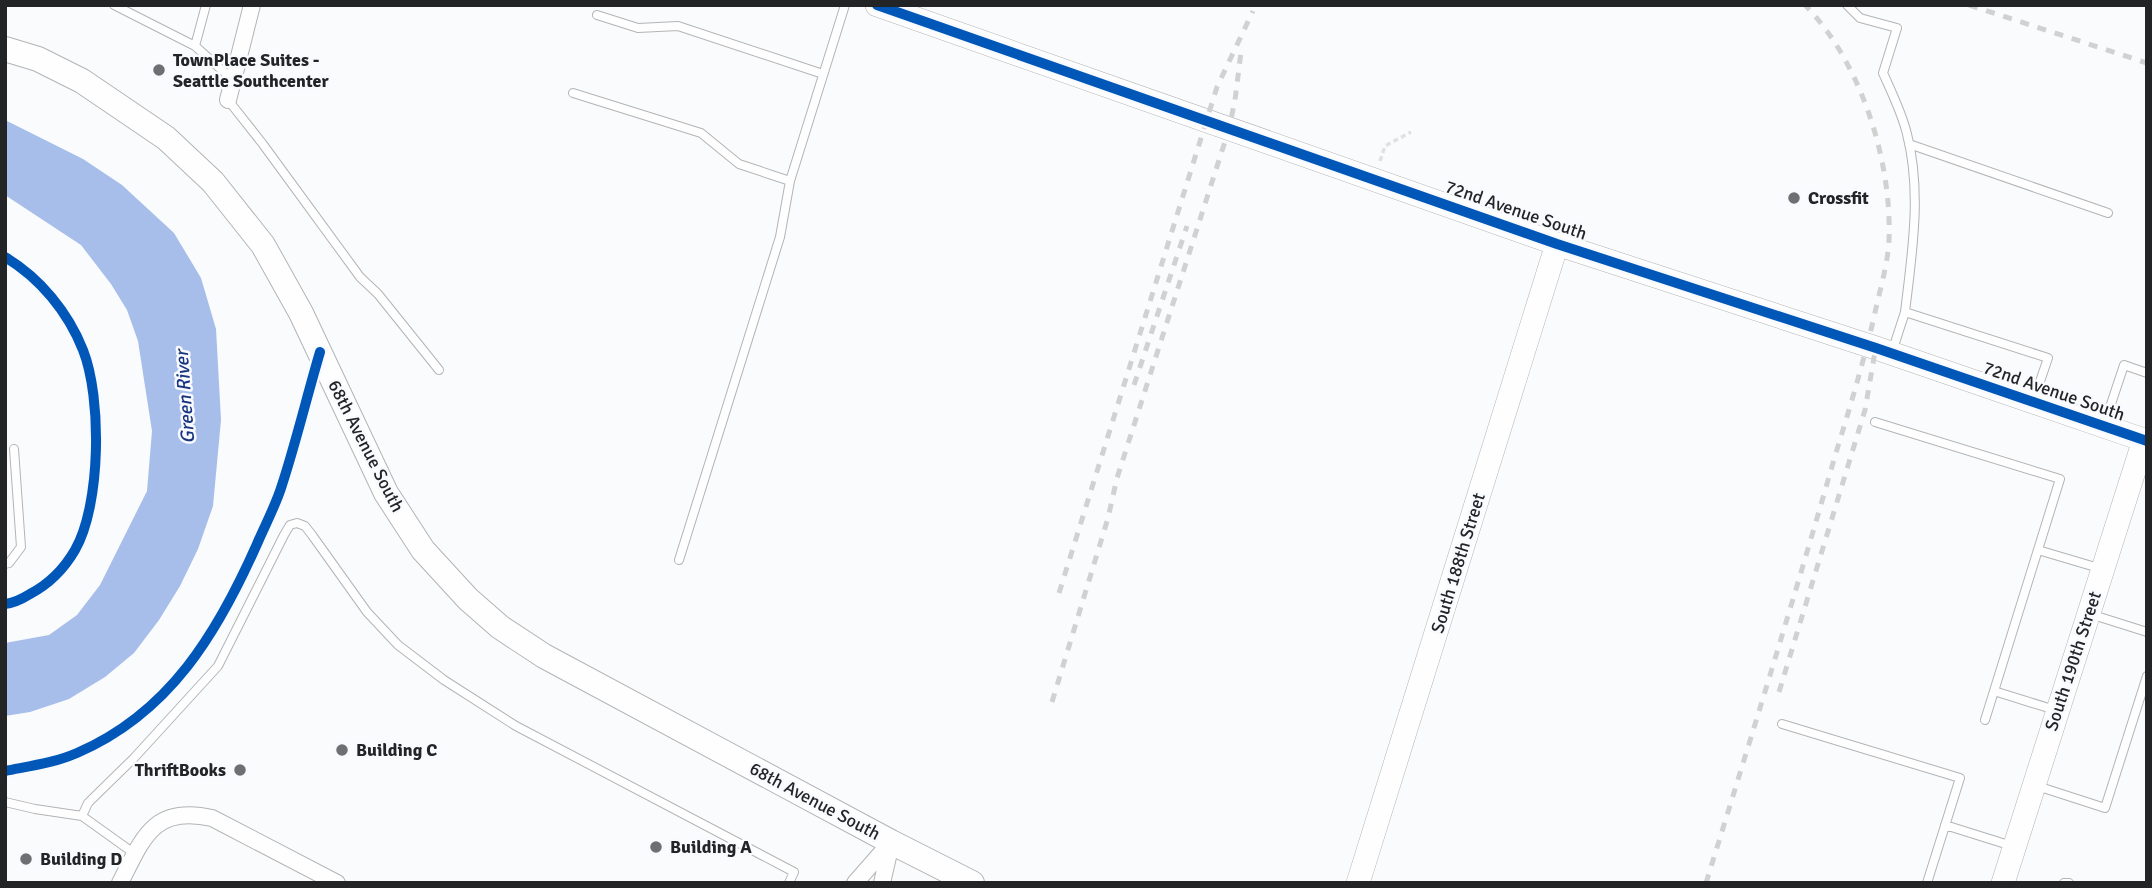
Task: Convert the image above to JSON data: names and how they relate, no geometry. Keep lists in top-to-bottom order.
{
  "streets": {
    "main road": ["68th Avenue South"],
    "street": ["72nd Avenue South", "South 188th Street", "South 190th Street"]
  },
  "crossings": [
    ["72nd Avenue South", "South 188th Street"],
    ["72nd Avenue South", "South 190th Street"]
  ],
  "water": ["Green River"],
  "places": [
    "TownPlace Suites - Seattle Southcenter",
    "Crossfit",
    "Building C",
    "ThriftBooks",
    "Building A",
    "Building D"
  ]
}
